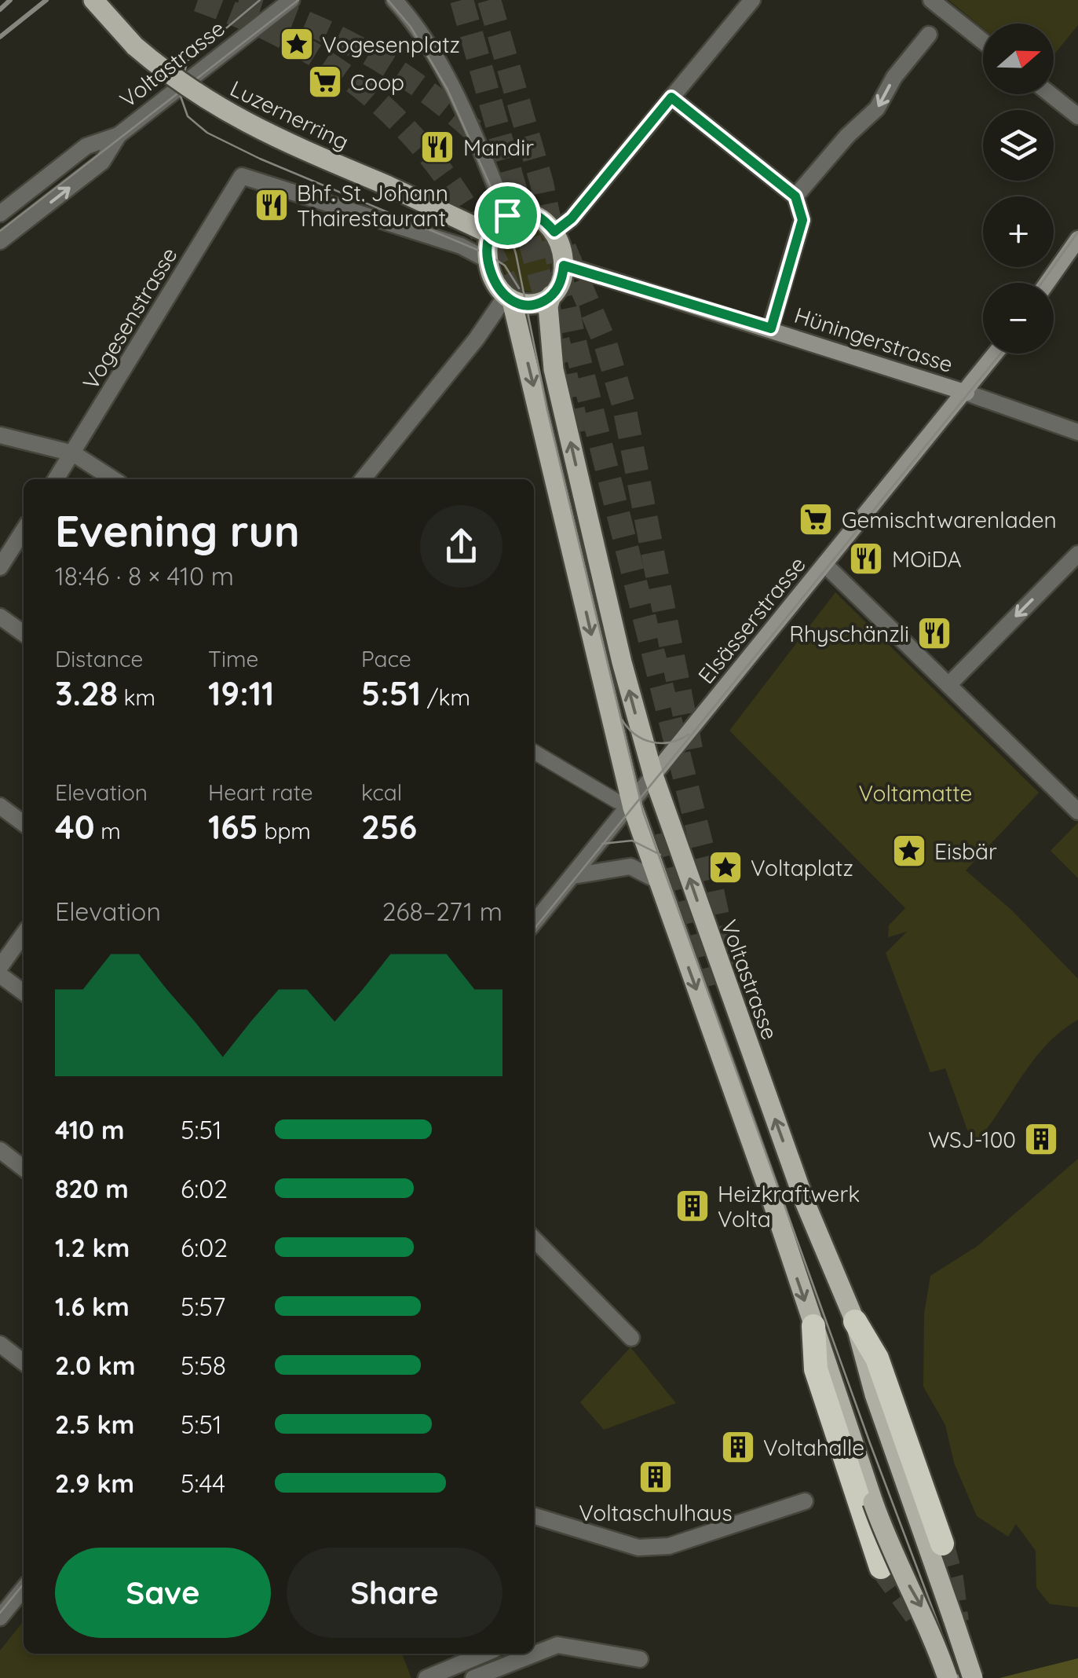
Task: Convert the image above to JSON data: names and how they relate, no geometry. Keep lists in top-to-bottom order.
{
  "streets": {
    "main road": [
      "Voltastrasse",
      "Luzernerring",
      "Hüningerstrasse",
      "Elsässerstrasse"
    ],
    "street": ["Vogesenstrasse"]
  },
  "crossings": [
    ["Voltastrasse", "Luzernerring"],
    ["Voltastrasse", "Vogesenstrasse"],
    ["Voltastrasse", "Hüningerstrasse"],
    ["Voltastrasse", "Elsässerstrasse"],
    ["Luzernerring", "Vogesenstrasse"],
    ["Luzernerring", "Hüningerstrasse"],
    ["Vogesenstrasse", "Hüningerstrasse"],
    ["Hüningerstrasse", "Elsässerstrasse"]
  ],
  "one_way": ["Voltastrasse"],
  "parks": ["Voltamatte"],
  "places": {
    "place": ["Vogesenplatz", "Eisbär", "Voltaplatz"],
    "supermarket": ["Coop", "Gemischtwarenladen"],
    "restaurant": [
      "Mandir",
      "Bhf. St. Johann Thairestaurant",
      "MOiDA",
      "Rhyschänzli"
    ],
    "building": [
      "WSJ-100",
      "Heizkraftwerk Volta",
      "Voltahalle",
      "Voltaschulhaus"
    ]
  },
  "north": "right",
  "page": {
    "map_buttons": ["+", "−"],
    "heading": ["Evening run", "18:46 · 8 × 410 m"],
    "stats": [
      ["Distance", "3.28 km"],
      ["Time", "19:11"],
      ["Pace", "5:51 /km"],
      ["Elevation", "40 m"],
      ["Heart rate", "165 bpm"],
      ["kcal", "256"]
    ],
    "chart": ["Elevation", "268–271 m"],
    "list": [
      {
        "name": "410 m",
        "note": "5:51"
      },
      {
        "name": "820 m",
        "note": "6:02"
      },
      {
        "name": "1.2 km",
        "note": "6:02"
      },
      {
        "name": "1.6 km",
        "note": "5:57"
      },
      {
        "name": "2.0 km",
        "note": "5:58"
      },
      {
        "name": "2.5 km",
        "note": "5:51"
      },
      {
        "name": "2.9 km",
        "note": "5:44"
      }
    ],
    "buttons": ["Save", "Share"]
  }
}
